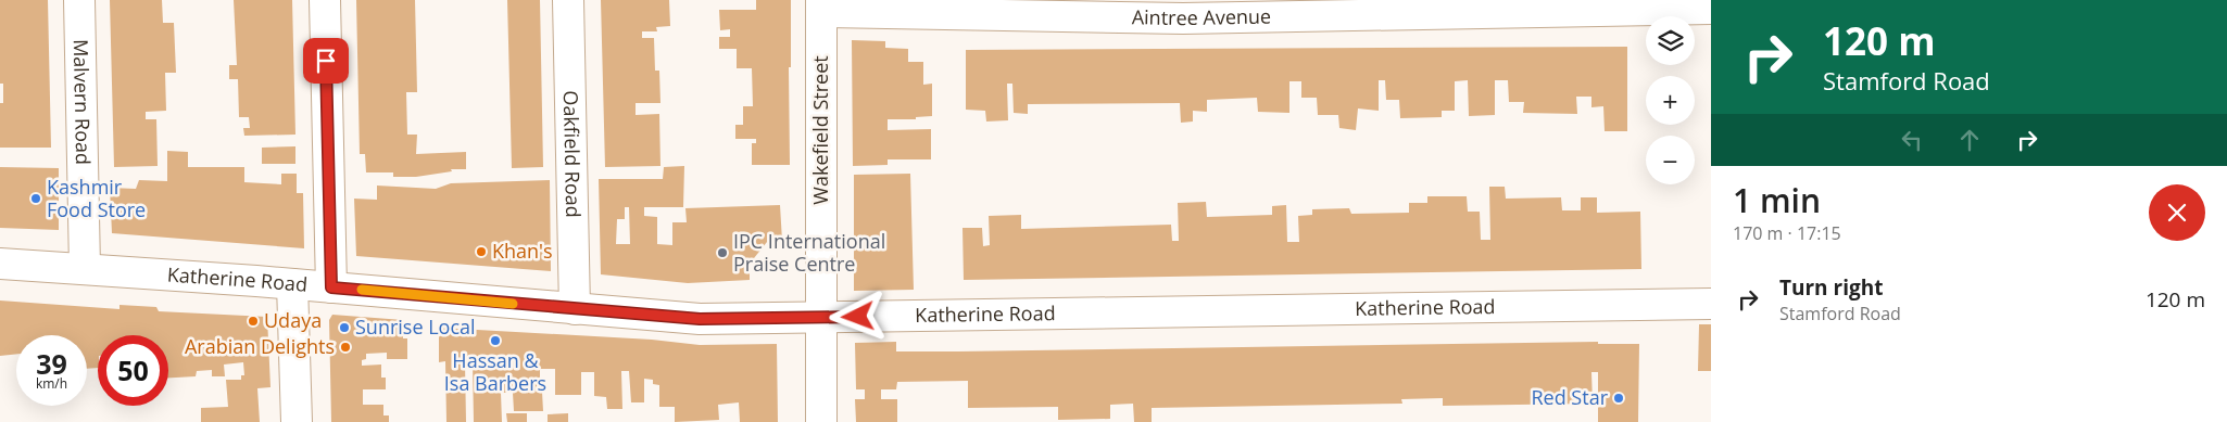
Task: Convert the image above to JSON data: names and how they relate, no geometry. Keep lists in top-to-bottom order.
{
  "streets": {
    "street": [
      "Aintree Avenue",
      "Malvern Road",
      "Wakefield Street",
      "Oakfield Road",
      "Katherine Road"
    ]
  },
  "crossings": [
    ["Aintree Avenue", "Wakefield Street"],
    ["Malvern Road", "Katherine Road"],
    ["Wakefield Street", "Katherine Road"],
    ["Oakfield Road", "Katherine Road"]
  ],
  "places": [
    "Kashmir Food Store",
    "Khan's",
    "IPC International Praise Centre",
    "Udaya",
    "Sunrise Local",
    "Hassan & Isa Barbers",
    "Arabian Delights",
    "Red Star"
  ],
  "page": {
    "turn": ["120 m", "Stamford Road"],
    "map_buttons": ["+", "−"],
    "heading": ["1 min", "170 m · 17:15"],
    "list": [
      {
        "name": "Turn right",
        "note": "Stamford Road",
        "value": "120 m"
      }
    ],
    "speed": "39 km/h",
    "limit": "50"
  }
}
